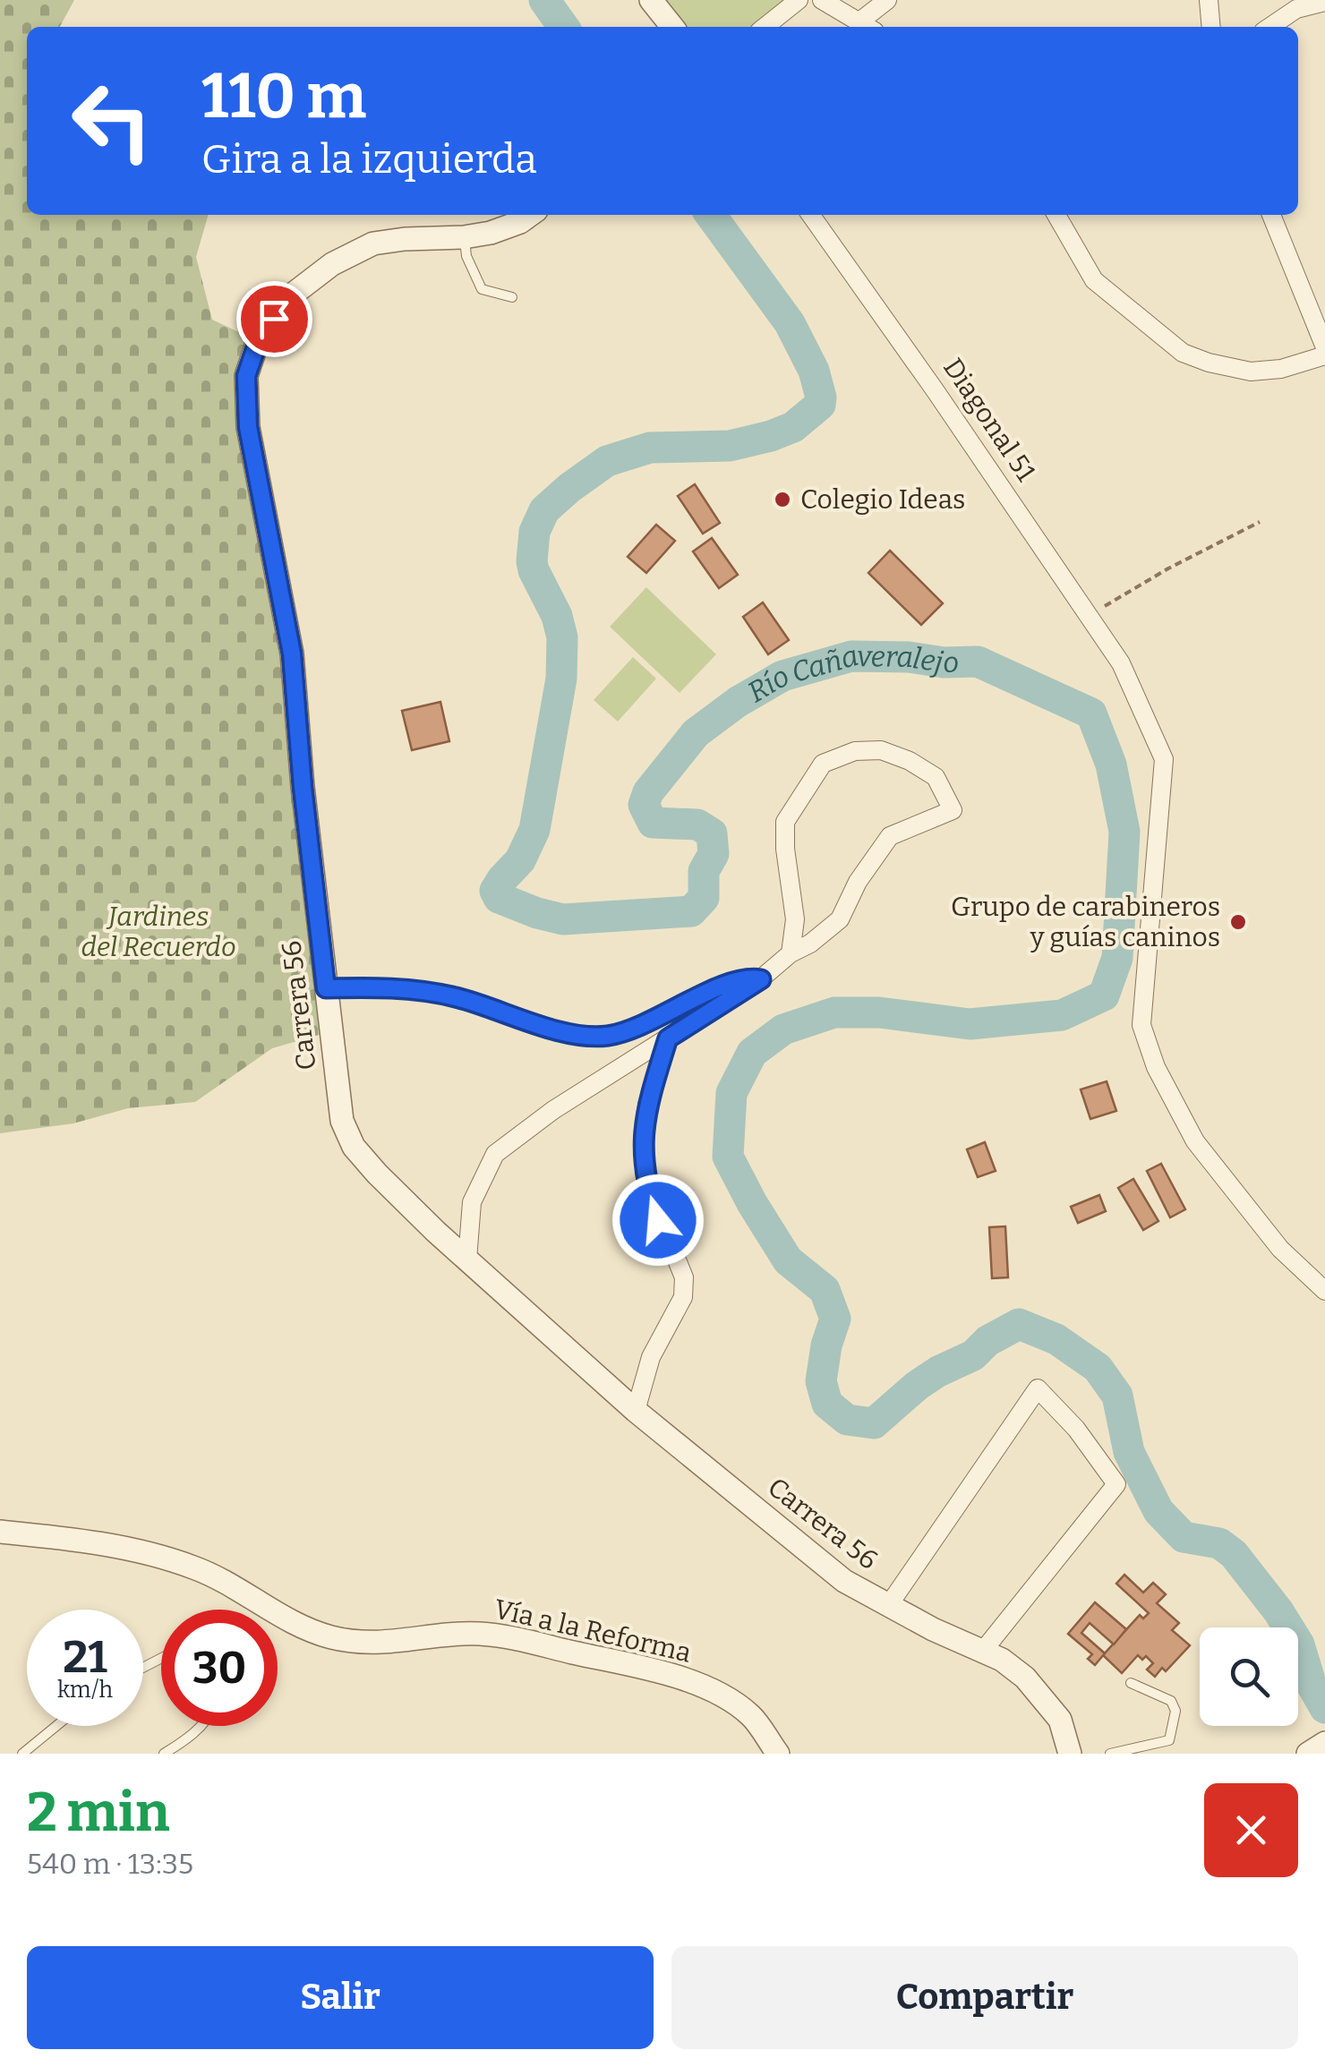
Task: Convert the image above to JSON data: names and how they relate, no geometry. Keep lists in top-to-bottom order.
{
  "streets": {
    "street": ["Diagonal 51", "Carrera 56", "Vía a la Reforma"]
  },
  "water": ["Río Cañaveralejo"],
  "parks": ["Jardines del Recuerdo"],
  "places": ["Colegio Ideas", "Grupo de carabineros y guías caninos"],
  "page": {
    "turn": ["110 m", "Gira a la izquierda"],
    "speed": "21 km/h",
    "limit": "30",
    "heading": ["2 min", "540 m · 13:35"],
    "buttons": ["Salir", "Compartir"]
  }
}
